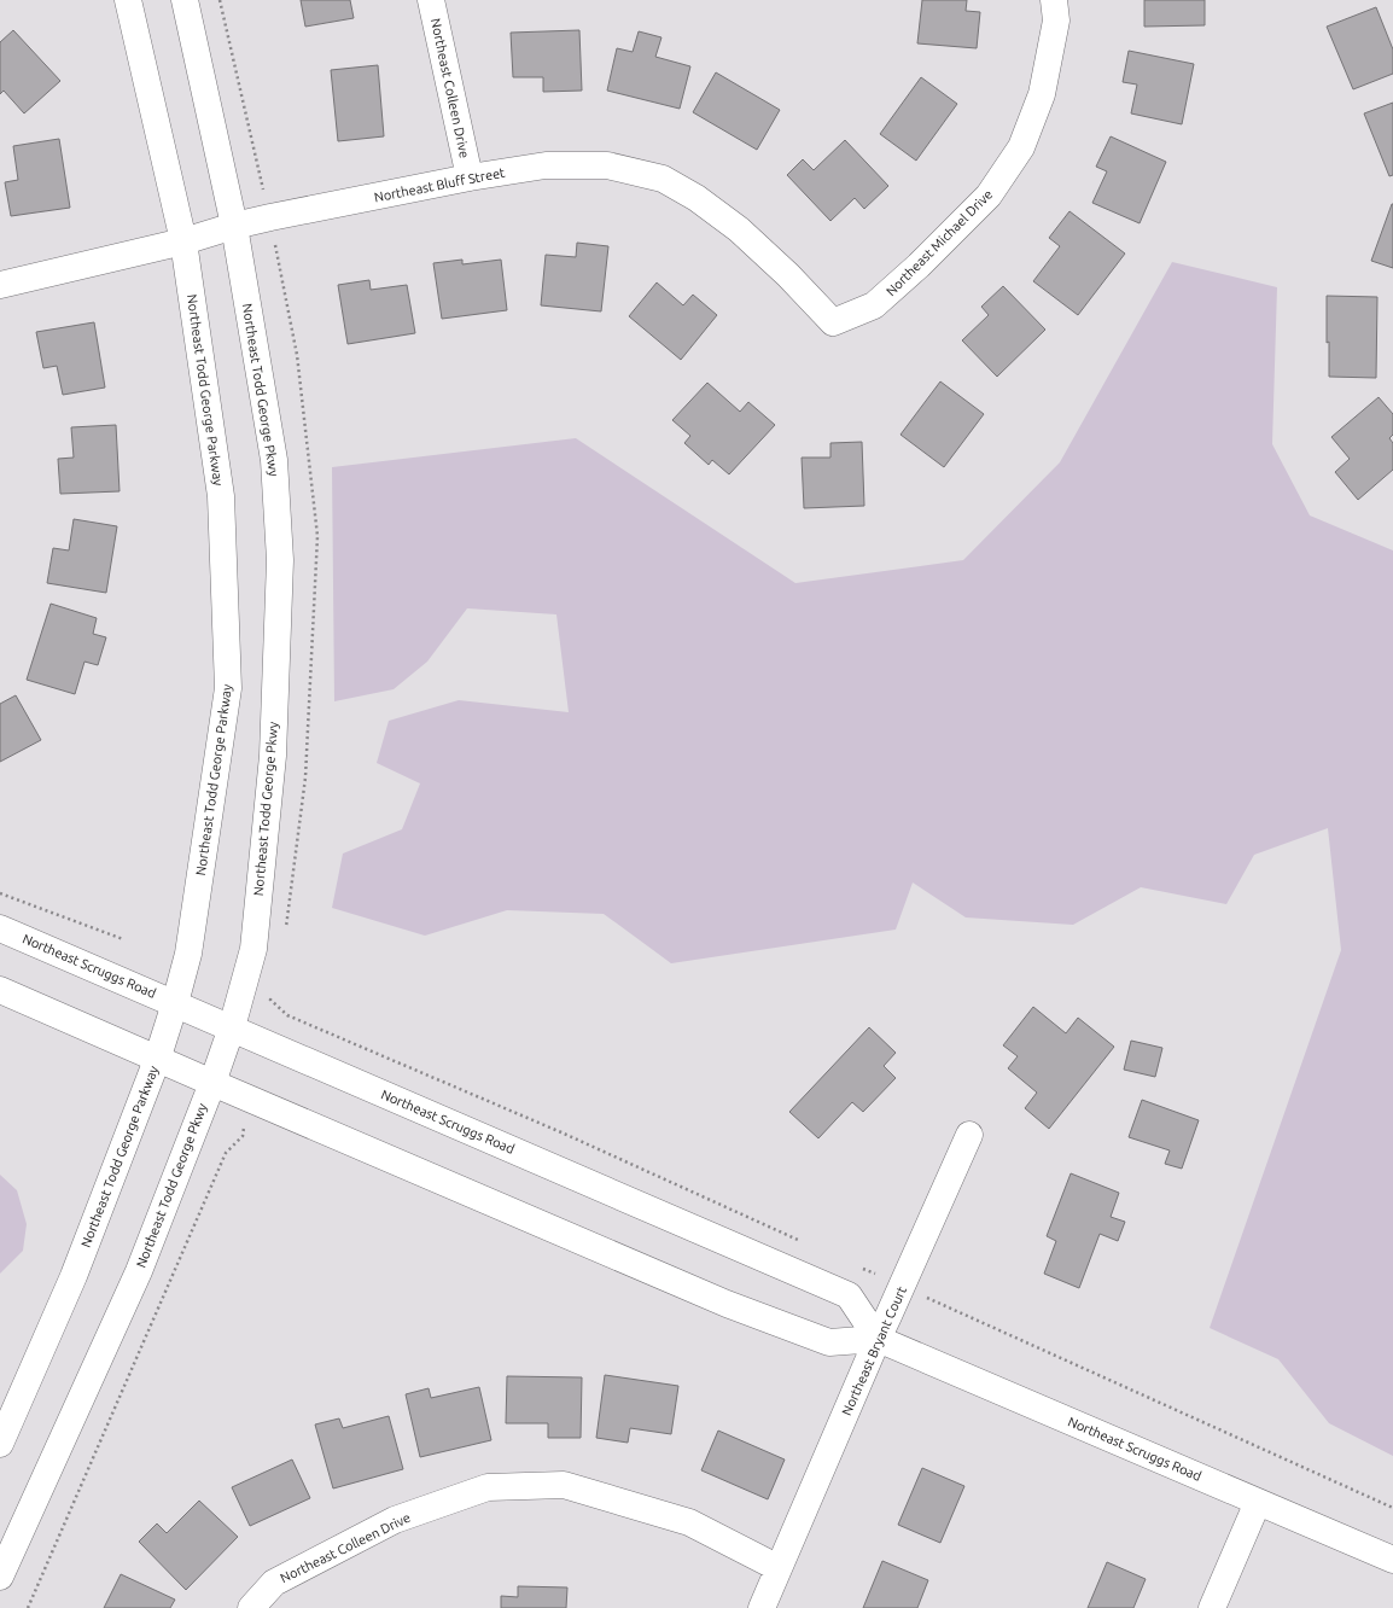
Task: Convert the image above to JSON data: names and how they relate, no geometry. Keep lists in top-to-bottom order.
{
  "streets": {
    "street": [
      "Northeast Colleen Drive",
      "Northeast Bluff Street",
      "Northeast Michael Drive",
      "Northeast Todd George Parkway",
      "Northeast Todd George Pkwy",
      "Northeast Scruggs Road",
      "Northeast Bryant Court"
    ]
  },
  "crossings": [
    ["Northeast Colleen Drive", "Northeast Bluff Street"],
    ["Northeast Colleen Drive", "Northeast Bryant Court"],
    ["Northeast Bluff Street", "Northeast Michael Drive"],
    ["Northeast Bluff Street", "Northeast Todd George Parkway"],
    ["Northeast Bluff Street", "Northeast Todd George Pkwy"],
    ["Northeast Todd George Parkway", "Northeast Scruggs Road"],
    ["Northeast Todd George Pkwy", "Northeast Scruggs Road"],
    ["Northeast Scruggs Road", "Northeast Bryant Court"]
  ]
}
